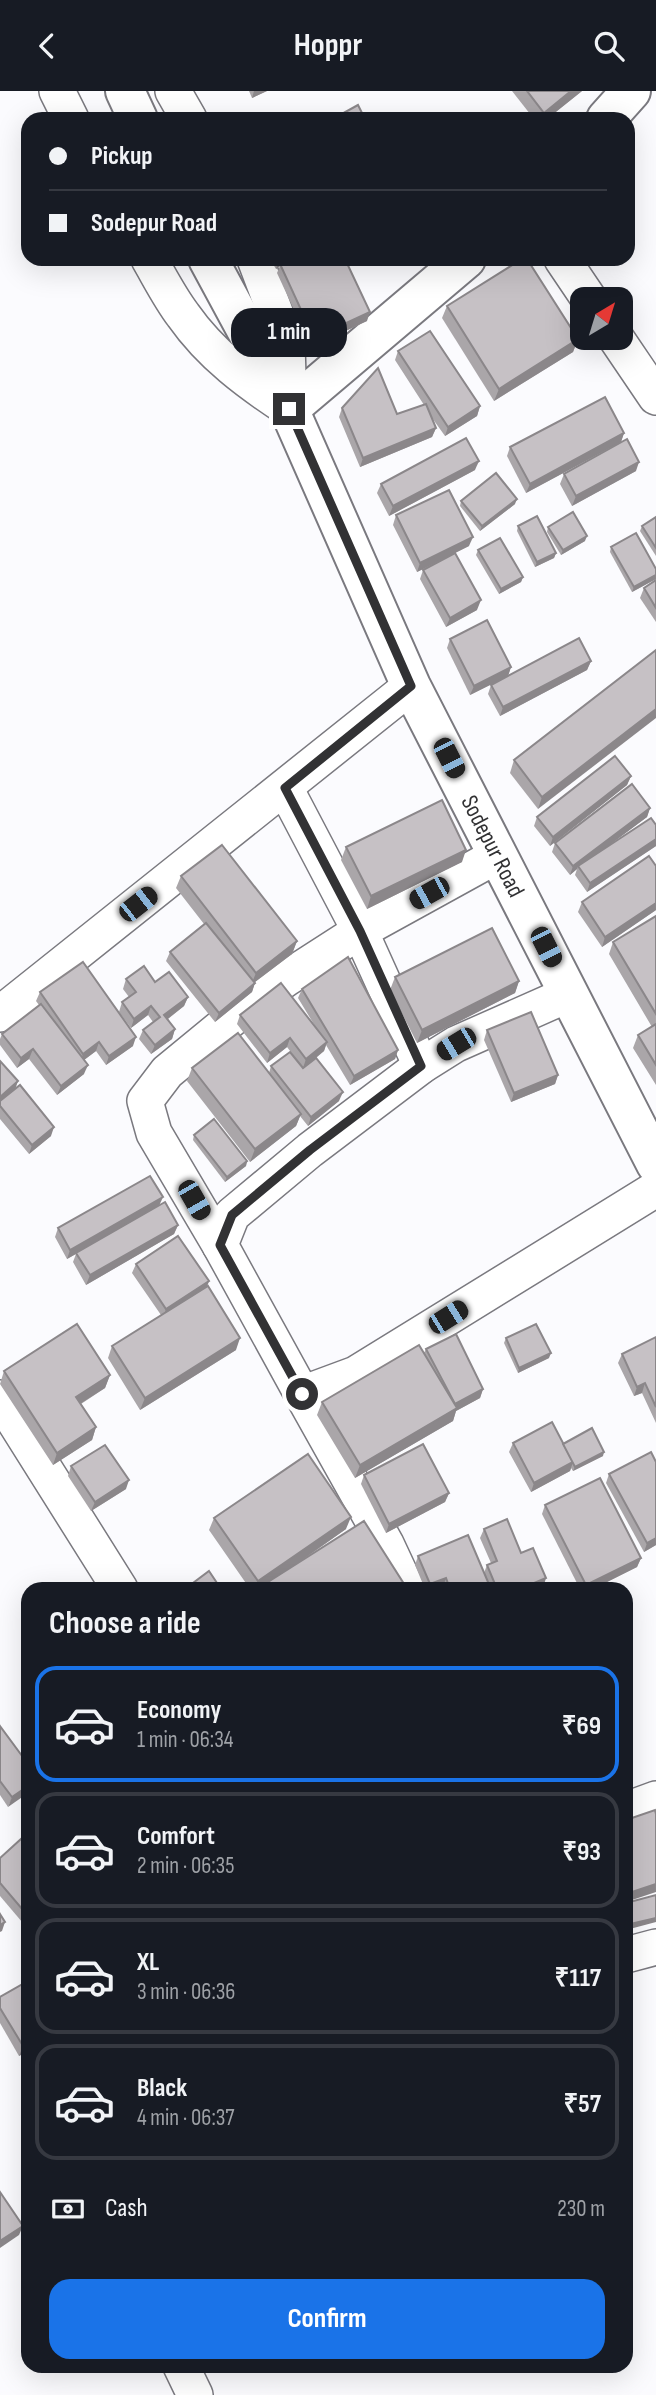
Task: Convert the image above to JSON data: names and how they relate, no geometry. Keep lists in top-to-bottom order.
{
  "streets": {
    "main road": ["Sodepur Road"]
  },
  "north": "top right",
  "page": {
    "header": "Hoppr",
    "banner": ["Pickup", "Sodepur Road"],
    "bubble": "1 min",
    "heading": "Choose a ride",
    "list": [
      {
        "name": "Economy",
        "note": "1 min · 06:34",
        "value": "₹69"
      },
      {
        "name": "Comfort",
        "note": "2 min · 06:35",
        "value": "₹93"
      },
      {
        "name": "XL",
        "note": "3 min · 06:36",
        "value": "₹117"
      },
      {
        "name": "Black",
        "note": "4 min · 06:37",
        "value": "₹57"
      }
    ],
    "pay": ["Cash", "230 m"],
    "buttons": "Confirm"
  }
}
